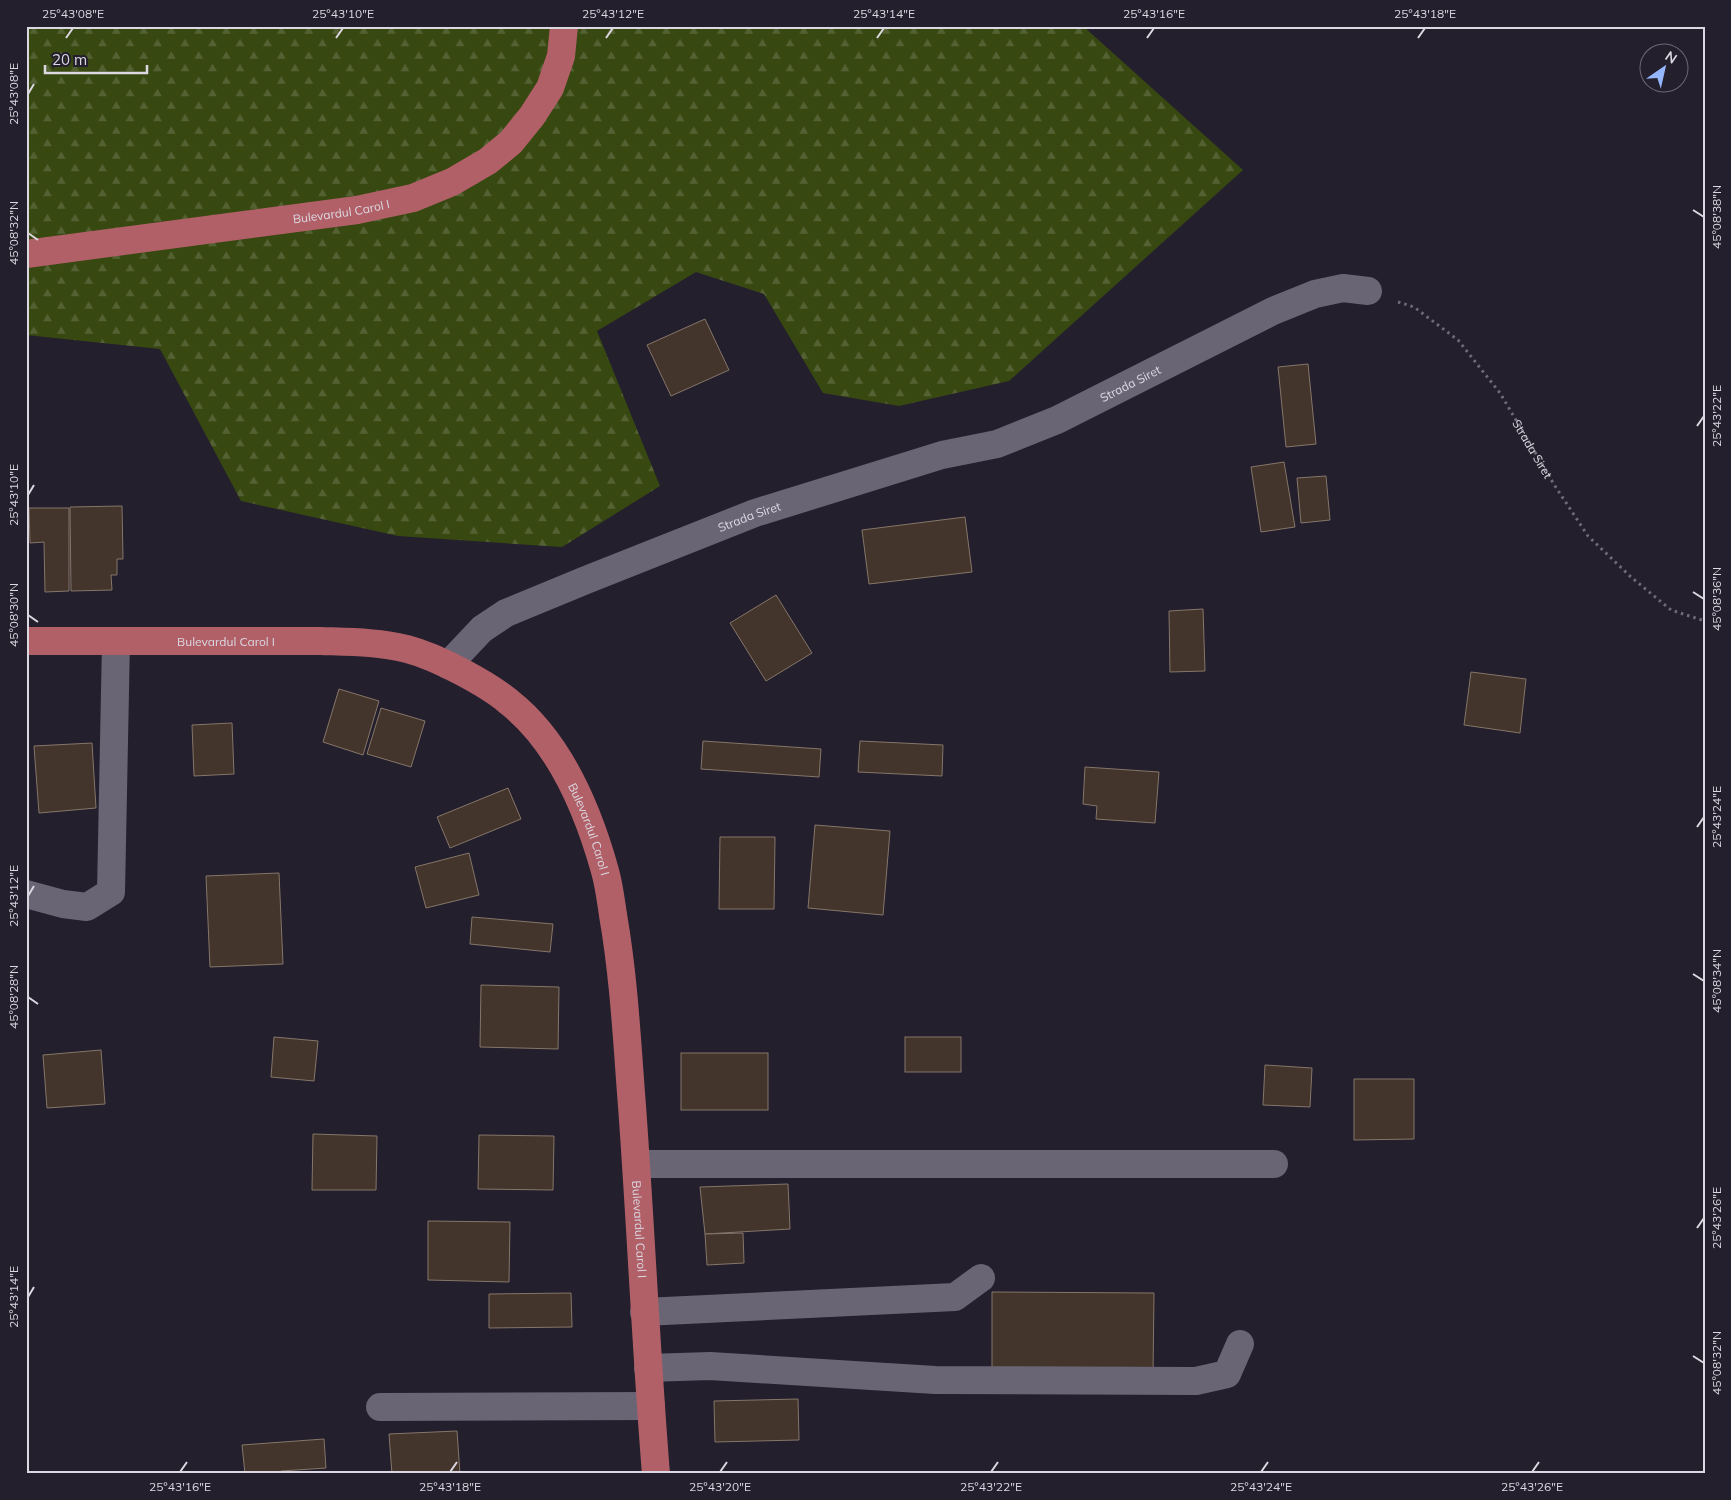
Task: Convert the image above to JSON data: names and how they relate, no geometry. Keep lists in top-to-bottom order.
{
  "streets": {
    "main road": ["Bulevardul Carol I"],
    "street": ["Strada Siret"]
  },
  "crossings": [
    ["Bulevardul Carol I", "Strada Siret"]
  ],
  "scale_bar": "20 m",
  "north": "top right",
  "coordinates": [
    "25°43'08\"E",
    "25°43'10\"E",
    "25°43'12\"E",
    "25°43'14\"E",
    "25°43'16\"E",
    "25°43'18\"E",
    "45°08'38\"N",
    "45°08'32\"N",
    "25°43'22\"E",
    "45°08'36\"N",
    "45°08'30\"N",
    "25°43'24\"E",
    "45°08'34\"N",
    "45°08'28\"N",
    "25°43'26\"E",
    "25°43'20\"E"
  ]
}
